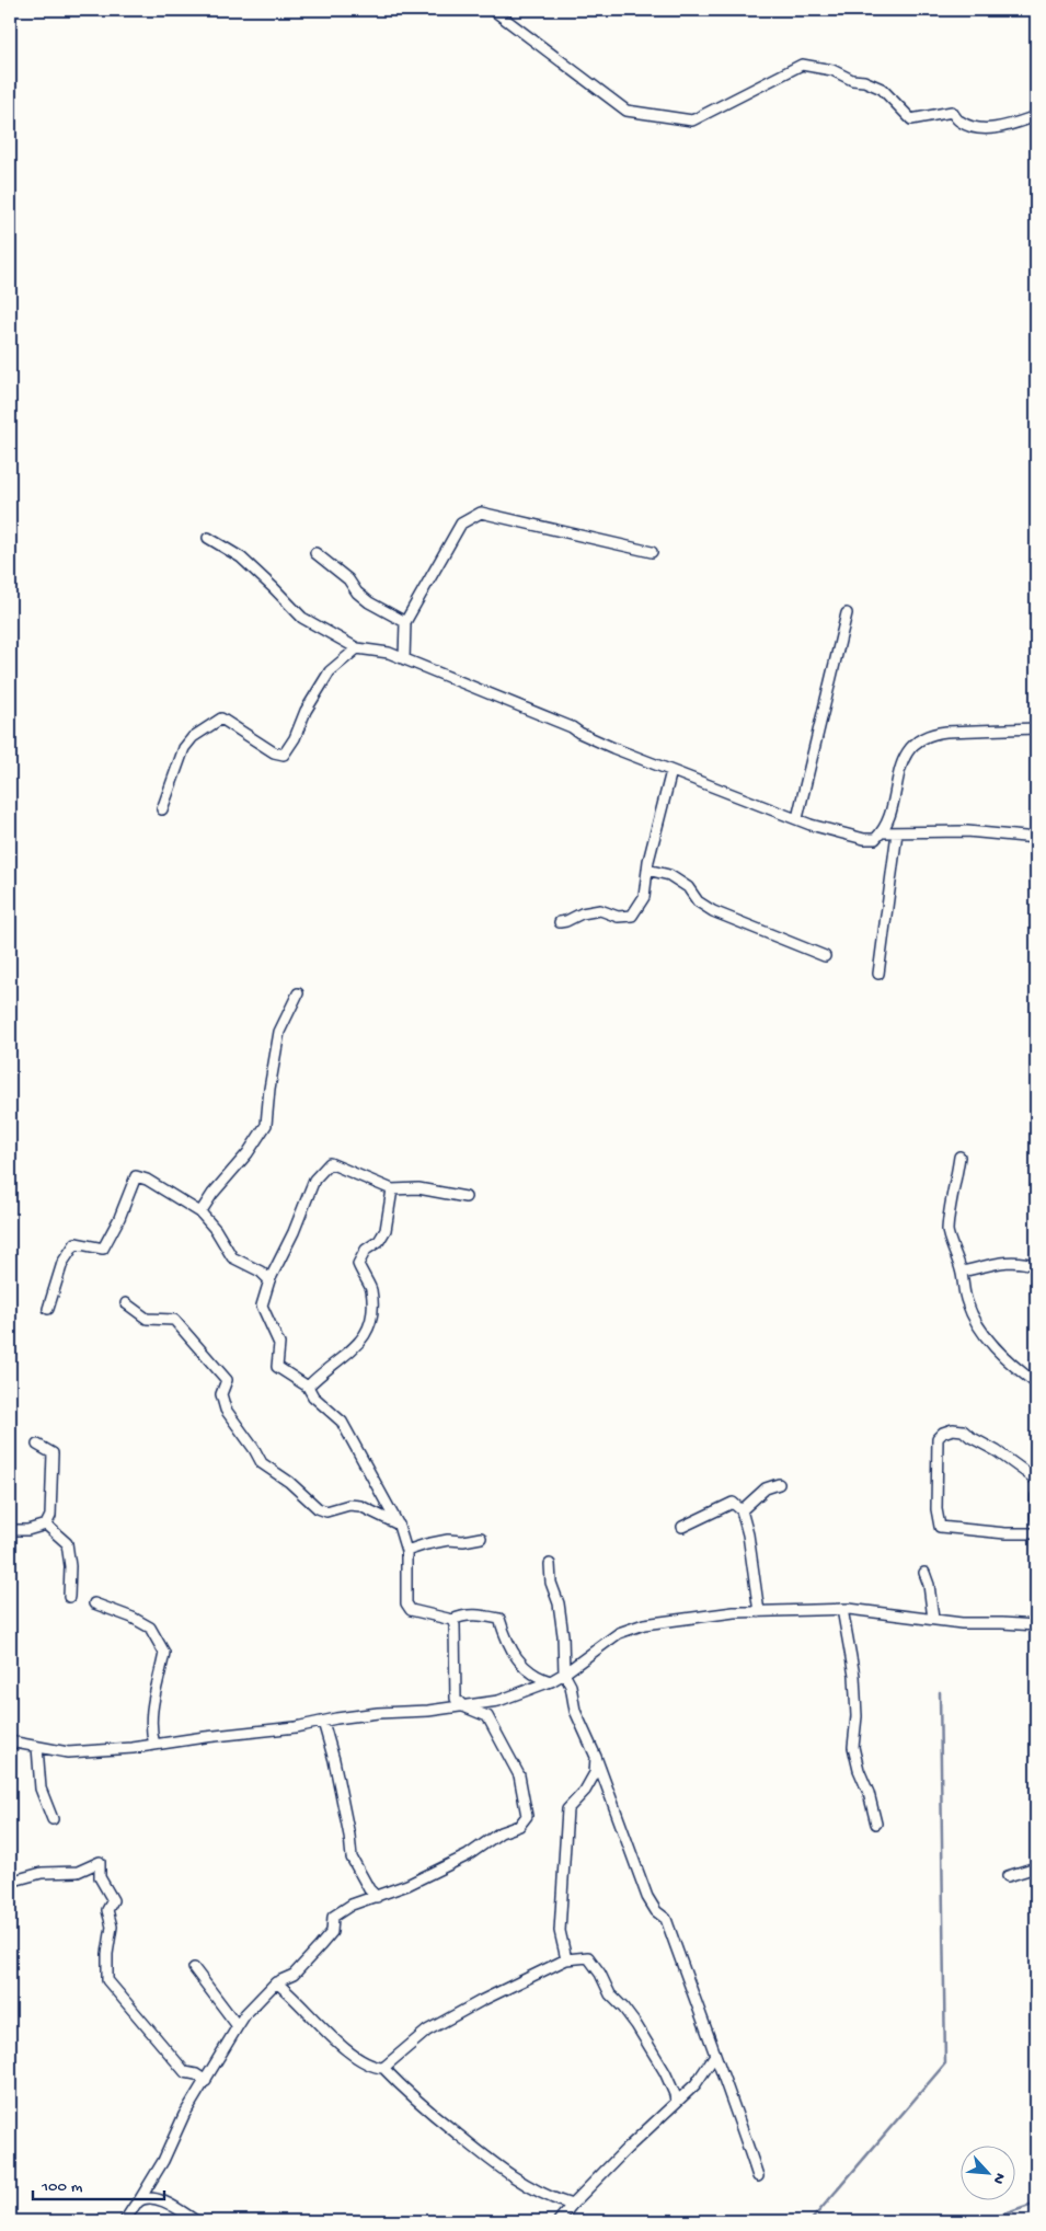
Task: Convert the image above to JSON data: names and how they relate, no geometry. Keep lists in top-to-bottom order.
{
  "scale_bar": "100 m",
  "north": "bottom right"
}
